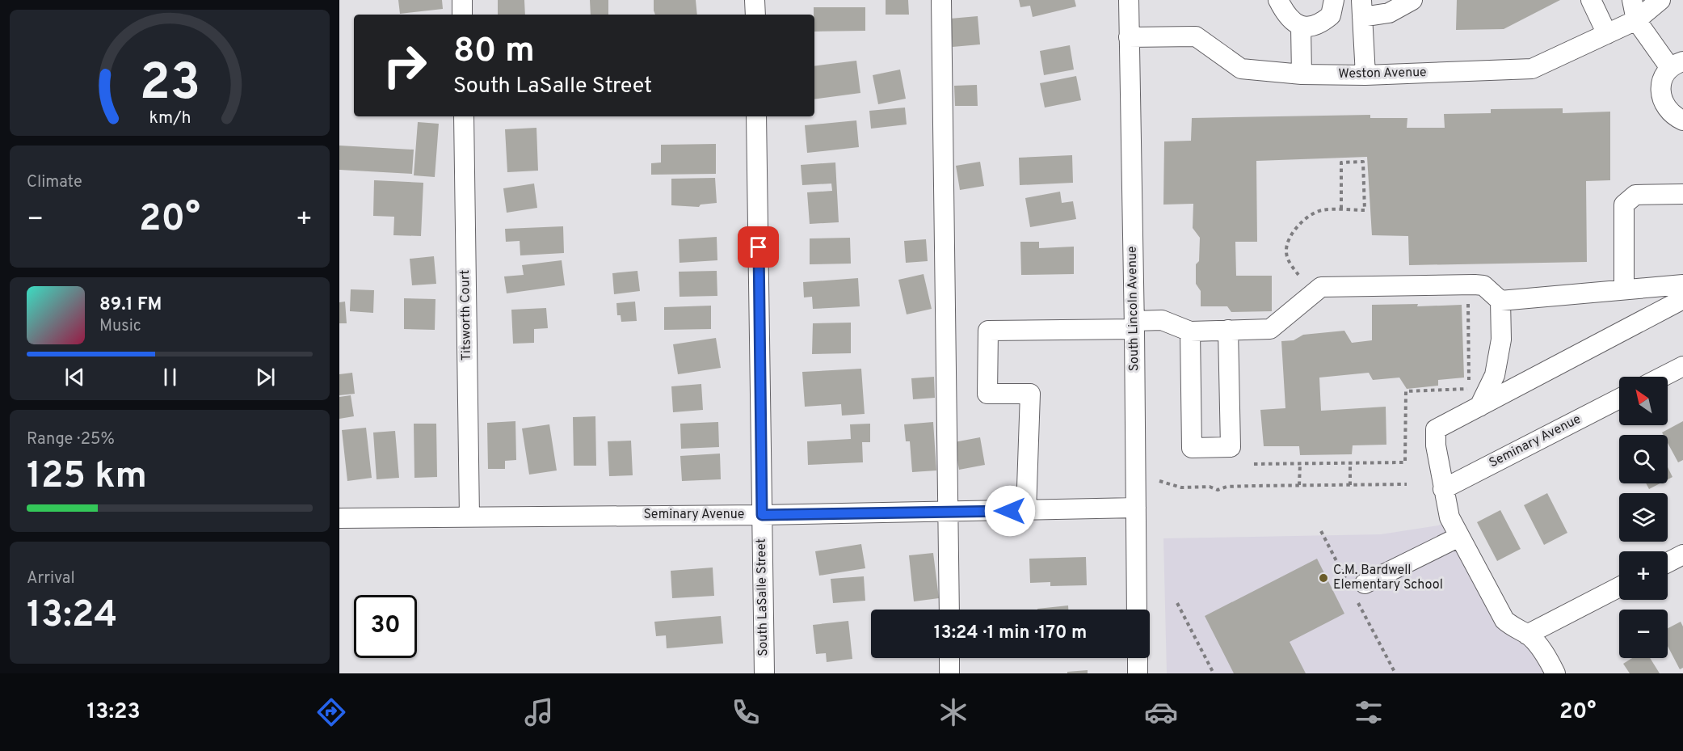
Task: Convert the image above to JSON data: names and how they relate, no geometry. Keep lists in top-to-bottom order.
{
  "streets": {
    "street": [
      "Weston Avenue",
      "South Lincoln Avenue",
      "Titsworth Court",
      "Seminary Avenue",
      "South LaSalle Street"
    ]
  },
  "crossings": [
    ["Weston Avenue", "South Lincoln Avenue"],
    ["South Lincoln Avenue", "Seminary Avenue"],
    ["Titsworth Court", "Seminary Avenue"],
    ["Seminary Avenue", "South LaSalle Street"]
  ],
  "places": ["C.M. Bardwell Elementary School"],
  "north": "top left",
  "page": {
    "turn": ["80 m", "South LaSalle Street"],
    "tile": [
      "Climate",
      ["Range · 25%", "125 km"],
      ["Arrival", "13:24"]
    ],
    "heat": ["−", "20°", "+"],
    "song": ["89.1 FM", "Music"],
    "map_buttons": ["+", "−"],
    "limit": "30",
    "trip": "13:24 · 1 min · 170 m",
    "tabs": ["13:23", "20°"],
    "gauge": ["23", "km/h"]
  }
}
